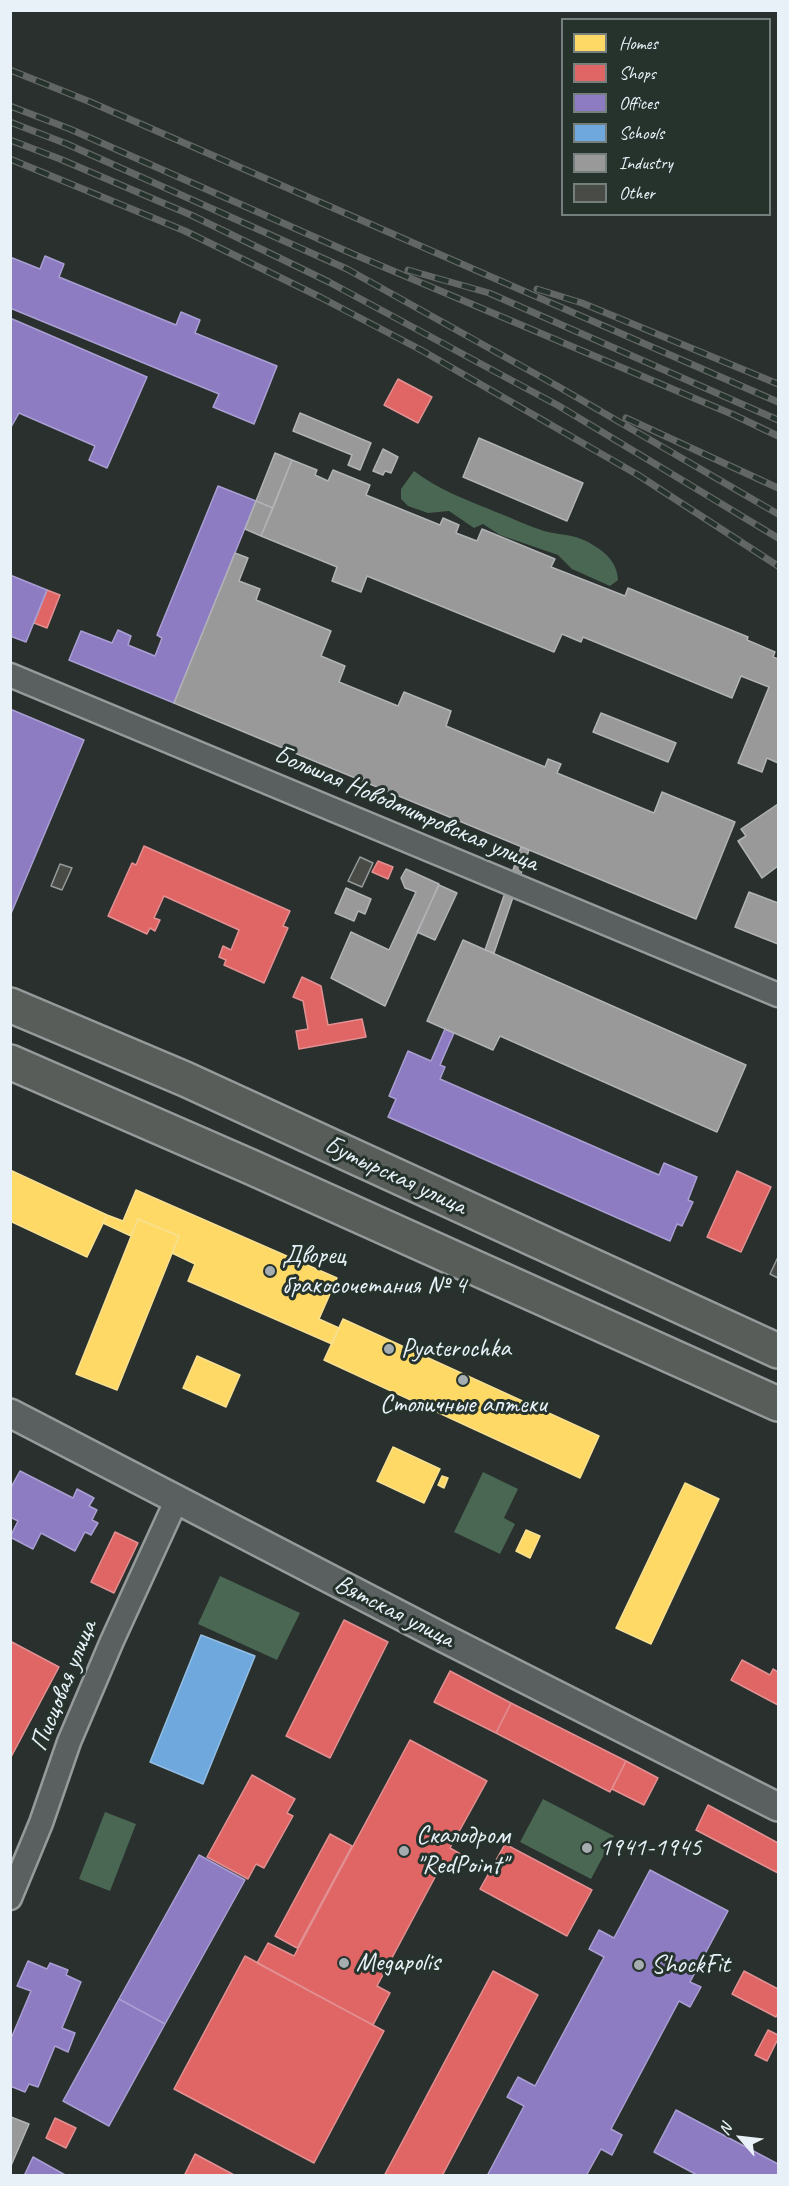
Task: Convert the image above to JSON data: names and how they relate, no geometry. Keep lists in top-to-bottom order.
{
  "streets": {
    "main road": ["Бутырская улица"],
    "street": ["Большая Новодмитровская улица", "Вятская улица", "Писцовая улица"]
  },
  "crossings": [
    ["Вятская улица", "Писцовая улица"]
  ],
  "places": [
    "Дворец бракосочетания № 4",
    "Pyaterochka",
    "Столичные аптеки",
    "1941-1945",
    "Скалодром \"RedPoint\"",
    "Megapolis",
    "ShockFit"
  ],
  "legend": [
    "Homes",
    "Shops",
    "Offices",
    "Schools",
    "Industry",
    "Other"
  ],
  "north": "top left"
}
